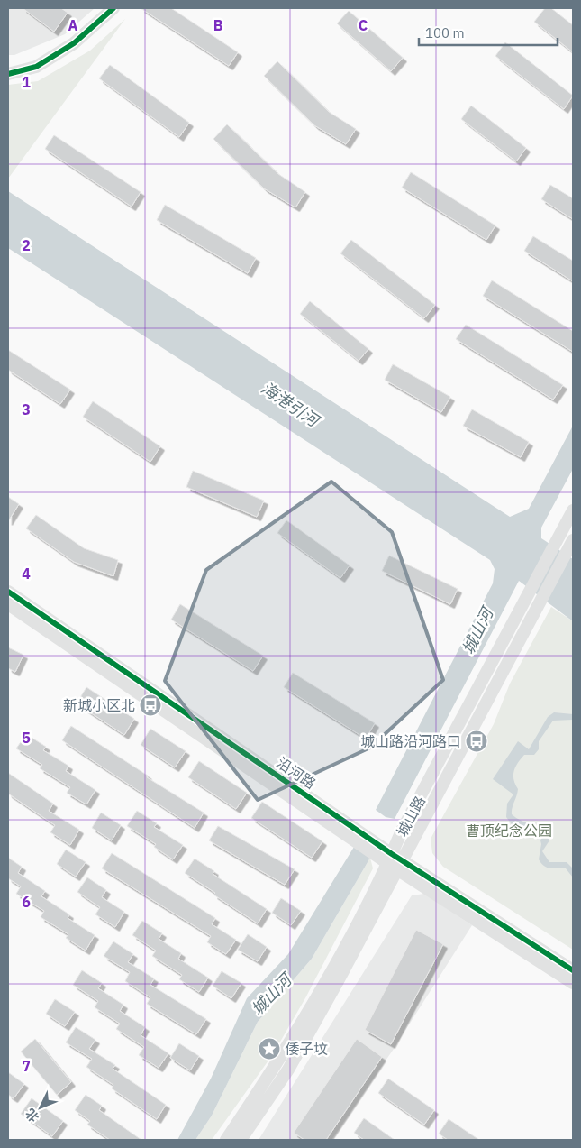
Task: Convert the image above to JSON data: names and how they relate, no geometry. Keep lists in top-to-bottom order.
{
  "streets": {
    "street": ["沿河路", "城山路"]
  },
  "crossings": [
    ["沿河路", "城山路"]
  ],
  "water": ["海港引河", "城山河"],
  "parks": ["曹顶纪念公园"],
  "places": {
    "bus stop": ["新城小区北", "城山路沿河路口"],
    "place": ["倭子坟"]
  },
  "scale_bar": "100 m",
  "north": "bottom left",
  "grid": {
    "columns": ["A", "B", "C"],
    "rows": [
      "1",
      "2",
      "3",
      "4",
      "5",
      "6",
      "7"
    ]
  }
}
